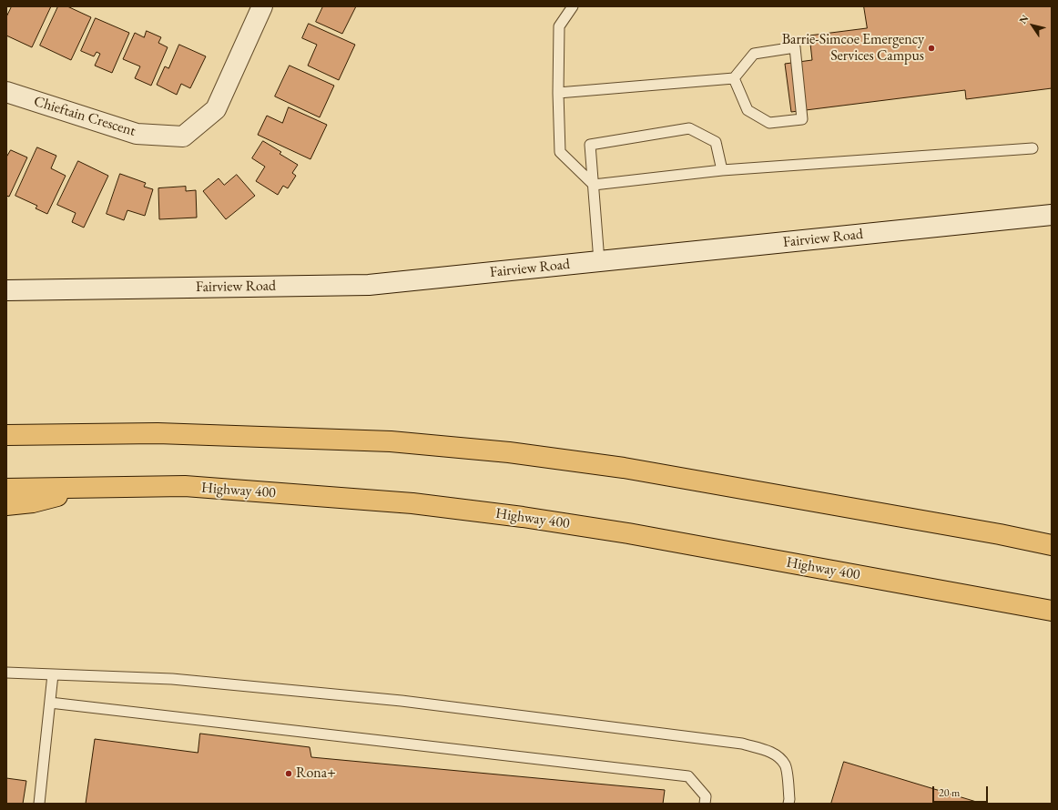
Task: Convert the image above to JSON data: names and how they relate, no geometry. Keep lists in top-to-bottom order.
{
  "streets": {
    "highway": ["Highway 400"],
    "street": ["Chieftain Crescent", "Fairview Road"]
  },
  "places": ["Barrie-Simcoe Emergency Services Campus", "Rona+"],
  "scale_bar": "20 m",
  "north": "top left"
}
